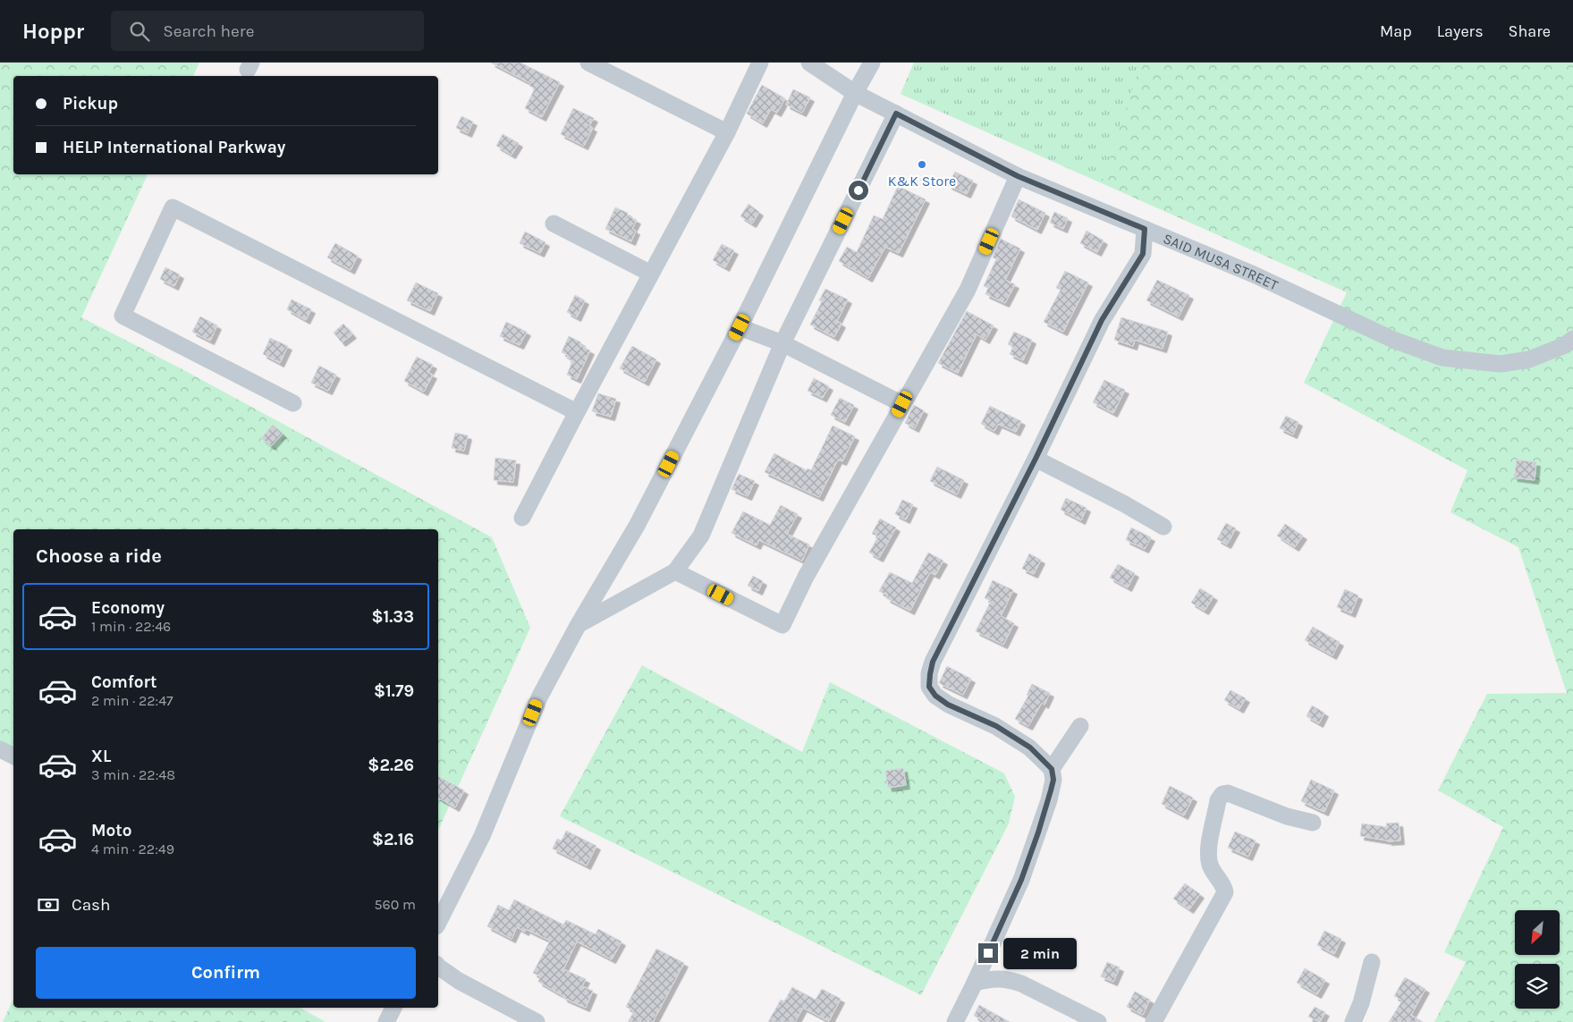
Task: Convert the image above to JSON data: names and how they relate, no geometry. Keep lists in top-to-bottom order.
{
  "streets": {
    "street": ["SAID MUSA STREET"]
  },
  "places": ["K&K Store"],
  "north": "bottom left",
  "page": {
    "header": "Hoppr",
    "search": "Search here",
    "nav": ["Map", "Layers", "Share"],
    "banner": ["Pickup", "HELP International Parkway"],
    "heading": "Choose a ride",
    "list": [
      {
        "name": "Economy",
        "note": "1 min · 22:46",
        "value": "$1.33"
      },
      {
        "name": "Comfort",
        "note": "2 min · 22:47",
        "value": "$1.79"
      },
      {
        "name": "XL",
        "note": "3 min · 22:48",
        "value": "$2.26"
      },
      {
        "name": "Moto",
        "note": "4 min · 22:49",
        "value": "$2.16"
      }
    ],
    "pay": ["Cash", "560 m"],
    "bubble": "2 min",
    "buttons": "Confirm"
  }
}
